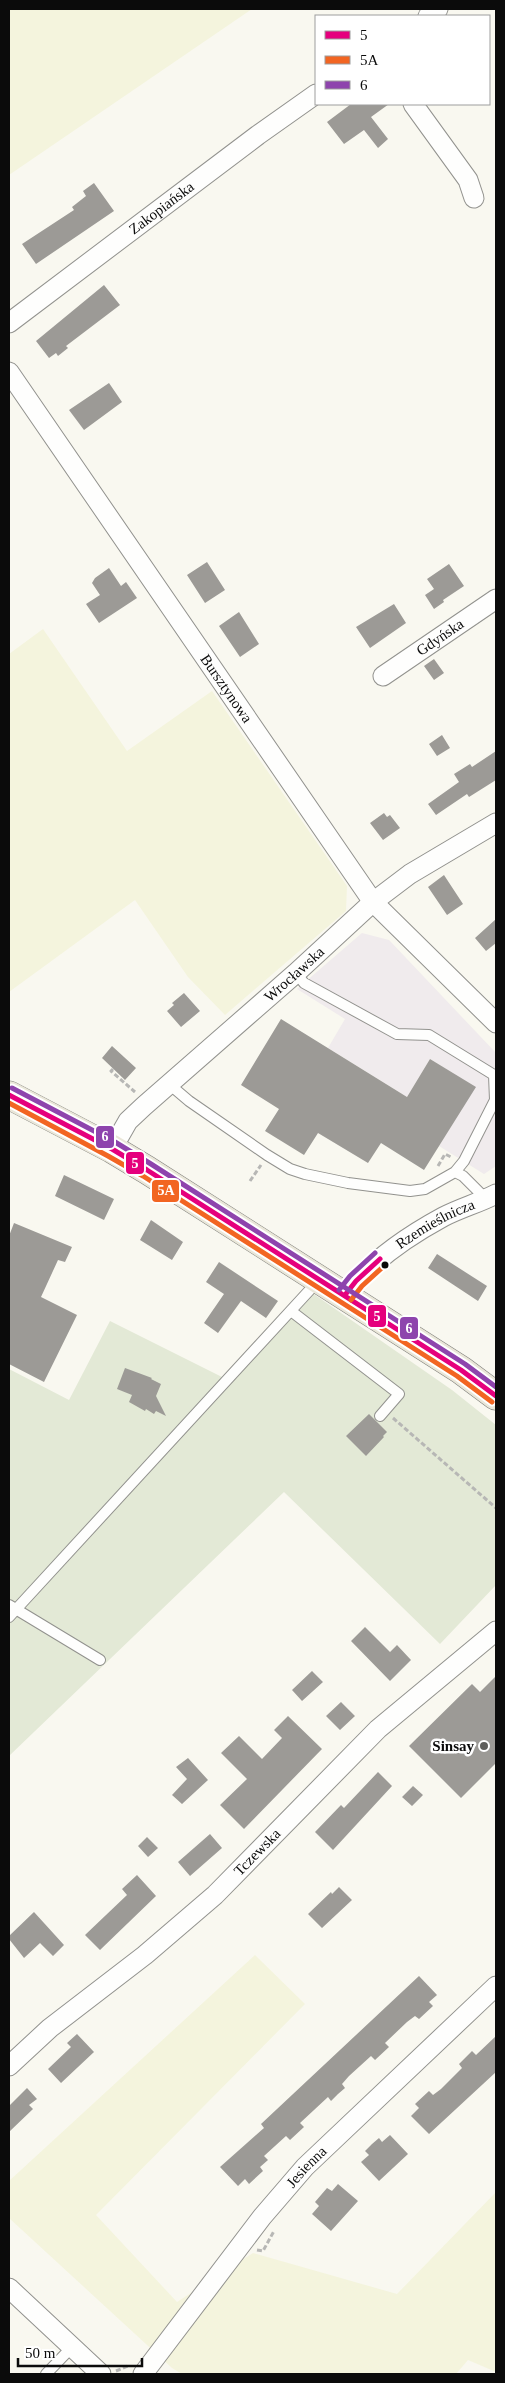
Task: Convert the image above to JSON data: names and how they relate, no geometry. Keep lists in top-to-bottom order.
{
  "streets": {
    "street": [
      "Zakopiańska",
      "Gdyńska",
      "Bursztynowa",
      "Wrocławska",
      "Rzemieślnicza",
      "Tczewska",
      "Jesienna"
    ]
  },
  "crossings": [
    ["Bursztynowa", "Wrocławska"]
  ],
  "places": ["Sinsay"],
  "lines": ["transit line 6", "transit line 5", "transit line 5A"],
  "legend": ["5", "5A", "6"],
  "scale_bar": "50 m"
}
